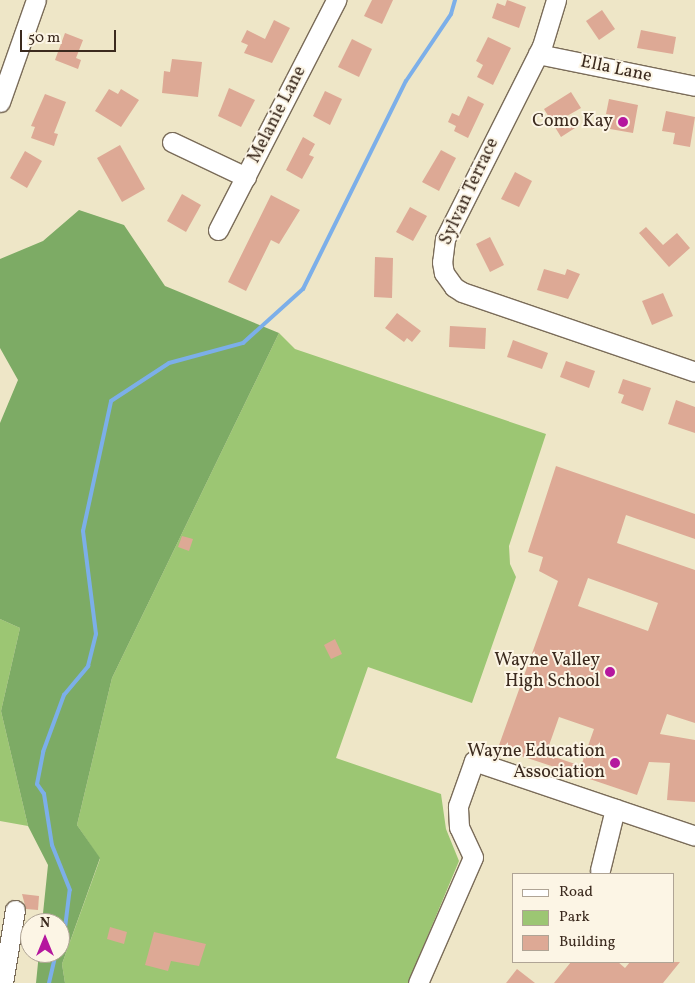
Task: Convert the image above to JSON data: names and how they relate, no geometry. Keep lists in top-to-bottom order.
{
  "streets": {
    "street": ["Ella Lane", "Melanie Lane", "Sylvan Terrace"]
  },
  "crossings": [
    ["Ella Lane", "Sylvan Terrace"]
  ],
  "places": ["Como Kay", "Wayne Valley High School", "Wayne Education Association"],
  "legend": ["Road", "Park", "Building"],
  "scale_bar": "50 m",
  "north": "top"
}
